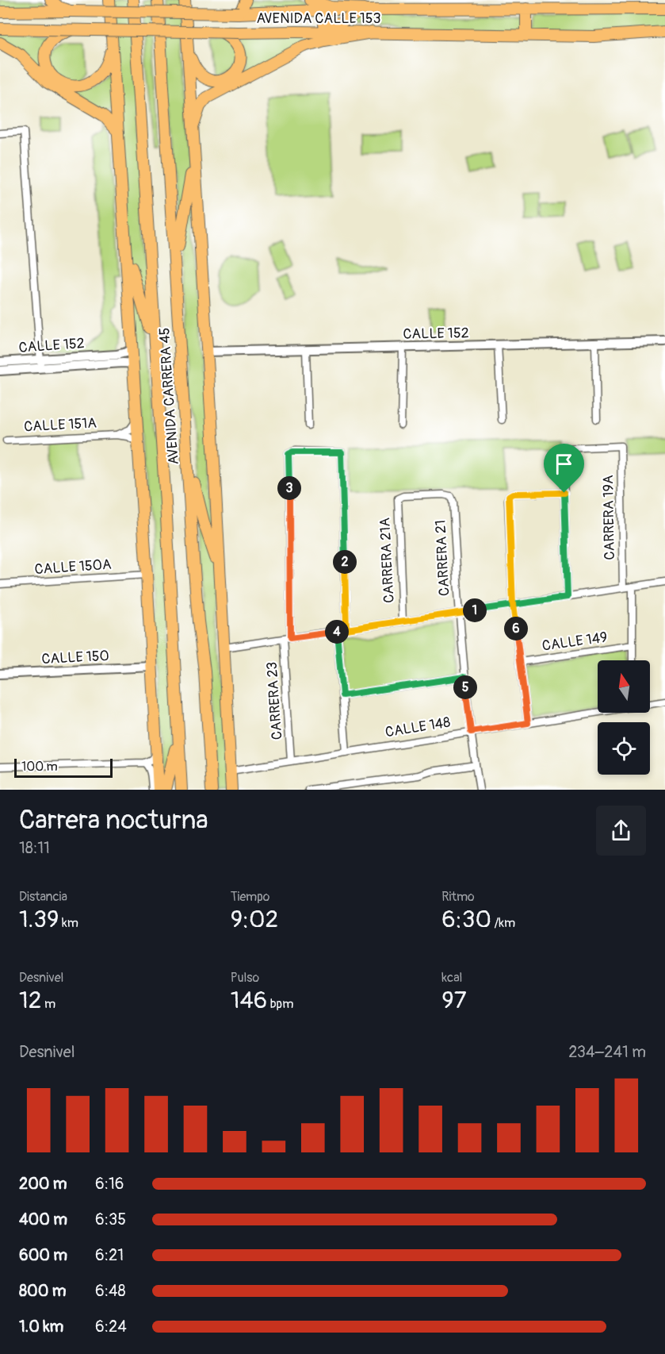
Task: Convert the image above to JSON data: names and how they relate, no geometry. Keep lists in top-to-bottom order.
{
  "streets": {
    "main road": ["AVENIDA CALLE 153", "AVENIDA CARRERA 45"],
    "street": [
      "CALLE 152",
      "CALLE 151A",
      "CARRERA 19A",
      "CARRERA 21",
      "CARRERA 21A",
      "CALLE 150A",
      "CALLE 149",
      "CALLE 150",
      "CARRERA 23",
      "CALLE 148"
    ]
  },
  "crossings": [
    ["CARRERA 21", "CARRERA 21A"],
    ["CARRERA 21", "CALLE 148"],
    ["CARRERA 23", "CALLE 148"]
  ],
  "scale_bar": "100 m",
  "north": "top",
  "page": {
    "pins": [
      "3",
      "2",
      "1",
      "6",
      "4",
      "5"
    ],
    "scale": "100 m",
    "heading": ["Carrera nocturna", "18:11"],
    "stats": [
      ["Distancia", "1.39 km"],
      ["Tiempo", "9:02"],
      ["Ritmo", "6:30 /km"],
      ["Desnivel", "12 m"],
      ["Pulso", "146 bpm"],
      ["kcal", "97"]
    ],
    "chart": ["Desnivel", "234–241 m"],
    "list": [
      {
        "name": "200 m",
        "note": "6:16"
      },
      {
        "name": "400 m",
        "note": "6:35"
      },
      {
        "name": "600 m",
        "note": "6:21"
      },
      {
        "name": "800 m",
        "note": "6:48"
      },
      {
        "name": "1.0 km",
        "note": "6:24"
      }
    ]
  }
}
